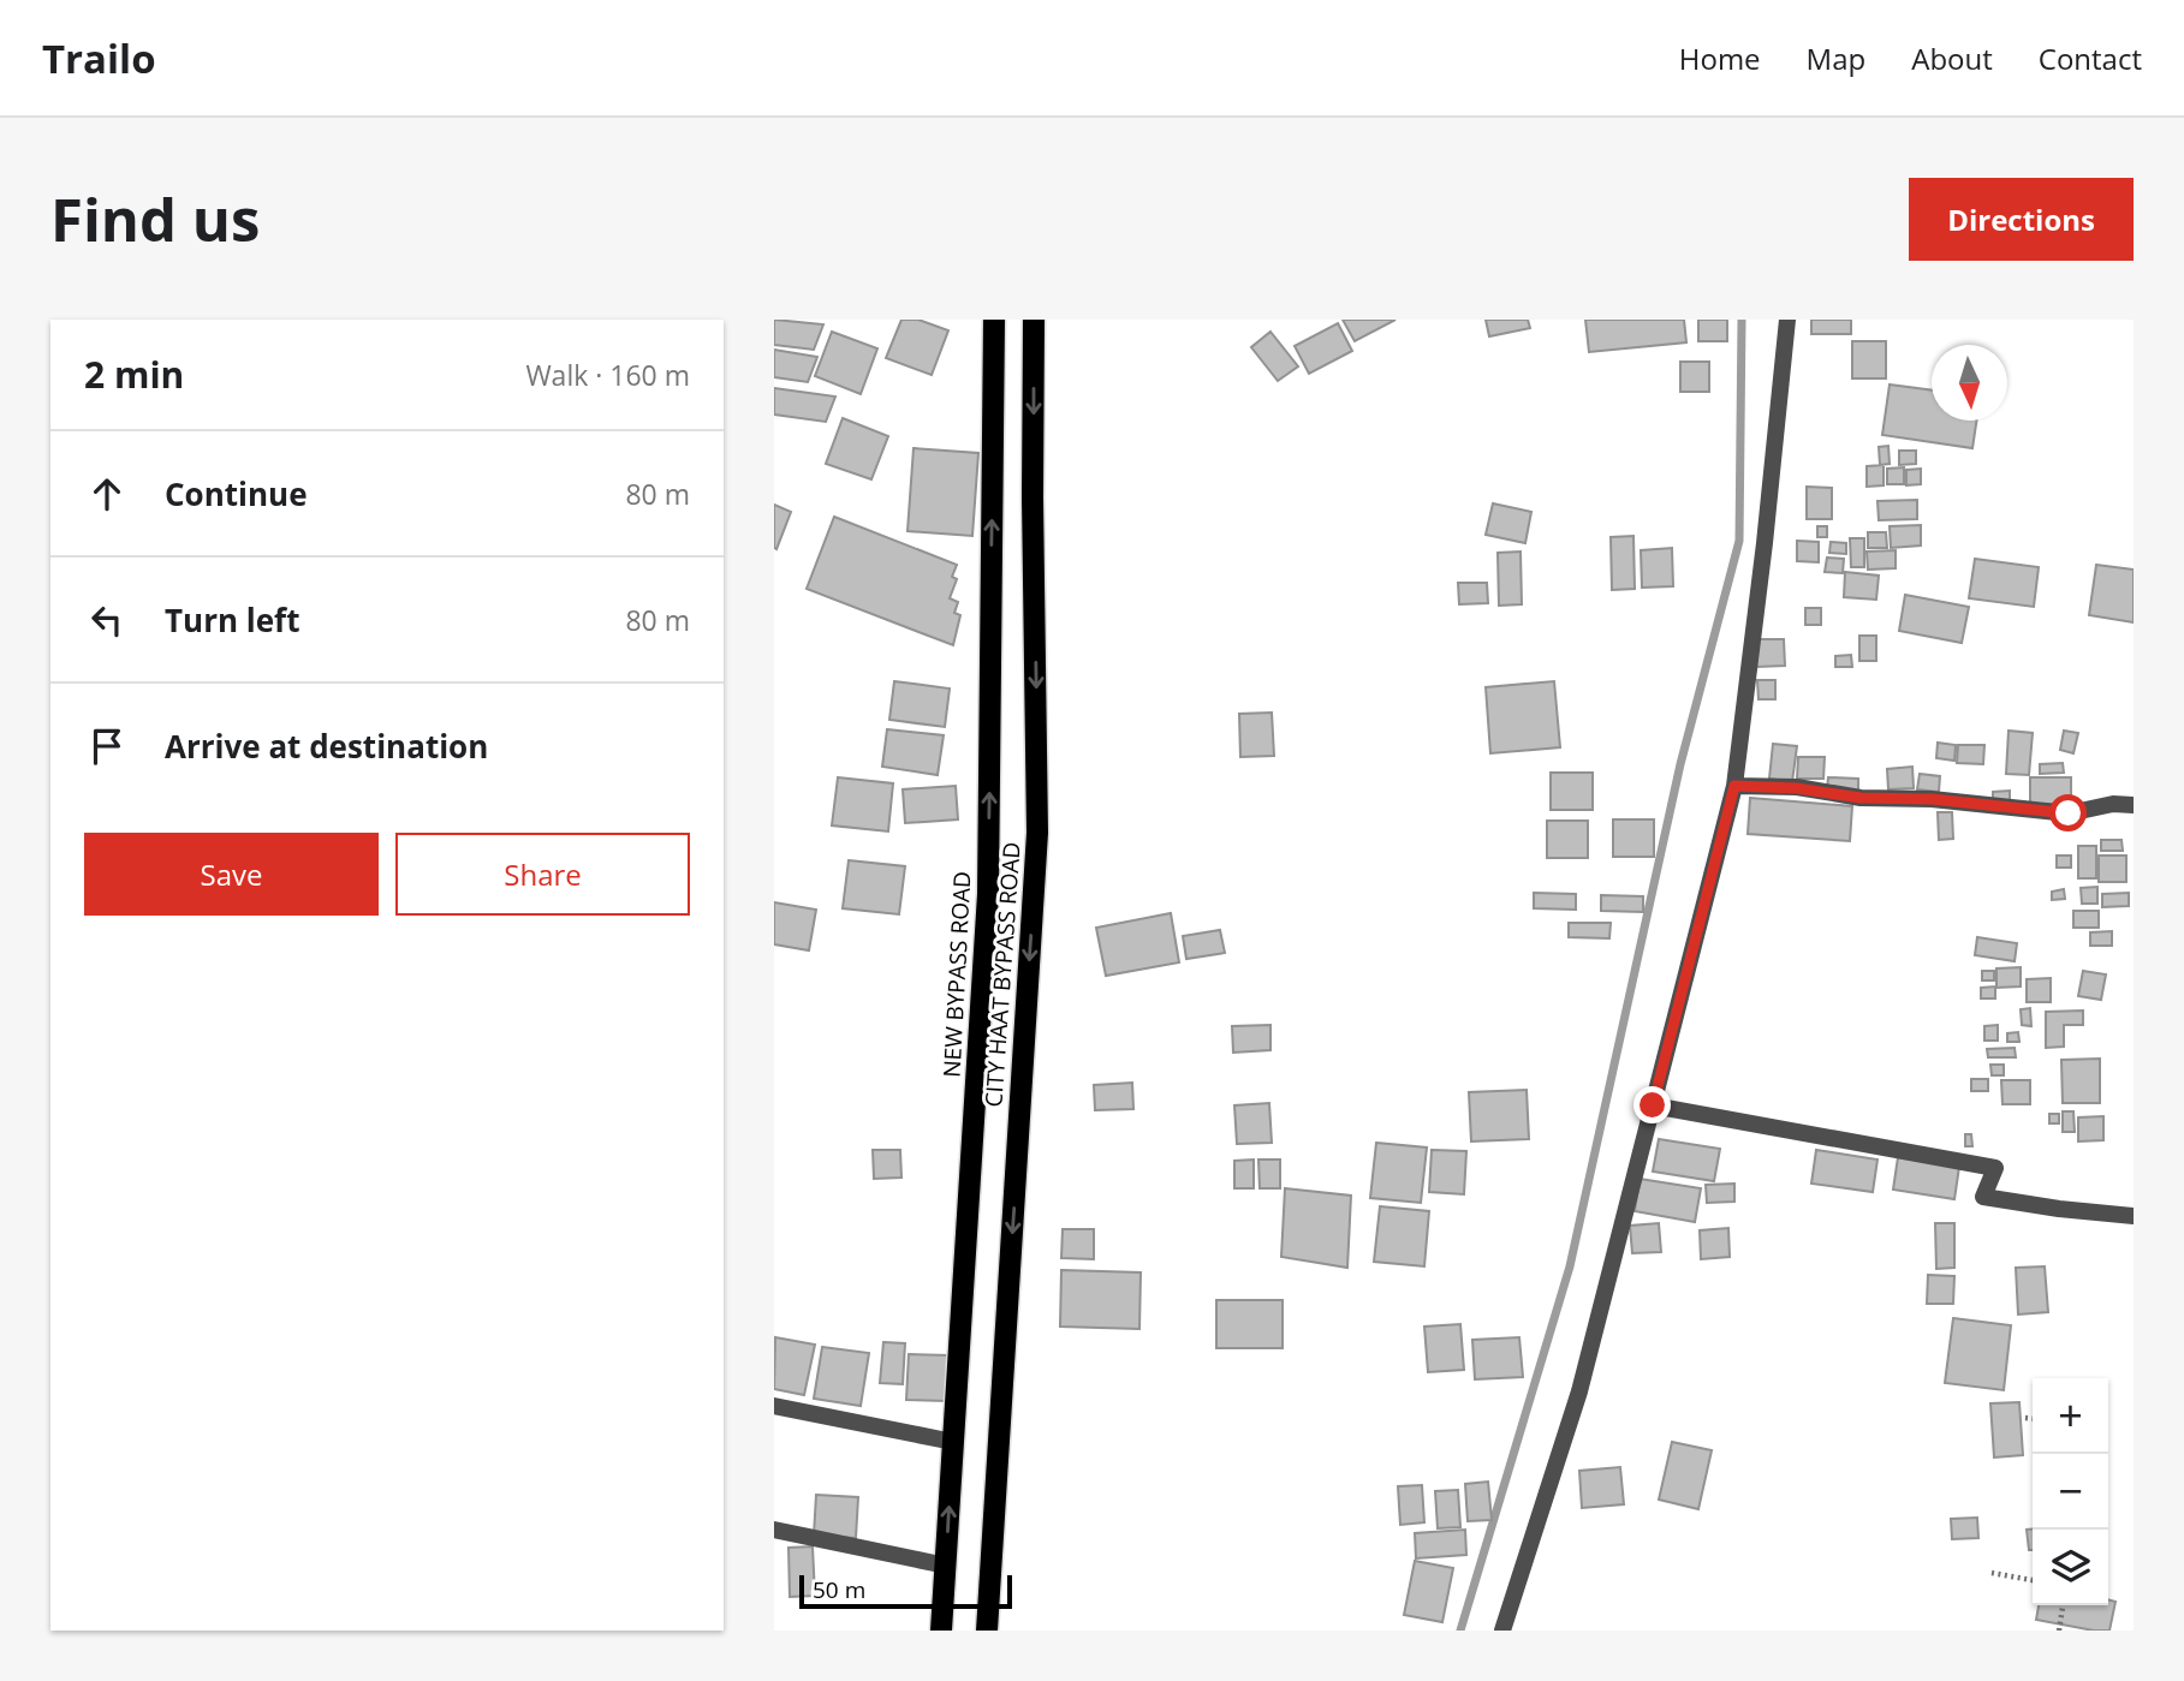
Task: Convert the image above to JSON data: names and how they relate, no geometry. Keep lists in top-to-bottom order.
{
  "streets": {
    "main road": ["NEW BYPASS ROAD", "CITY HAAT BYPASS ROAD"]
  },
  "one_way": ["NEW BYPASS ROAD", "CITY HAAT BYPASS ROAD"],
  "scale_bar": "50 m",
  "north": "bottom",
  "page": {
    "header": "Trailo",
    "nav": [
      "Home",
      "Map",
      "About",
      "Contact"
    ],
    "buttons": [
      "Directions",
      ["Save", "Share"]
    ],
    "title": "Find us",
    "heading": ["2 min", "Walk · 160 m"],
    "list": [
      ["Continue", "80 m"],
      ["Turn left", "80 m"],
      "Arrive at destination"
    ],
    "map_buttons": ["+", "−"],
    "scale": "50 m"
  }
}
